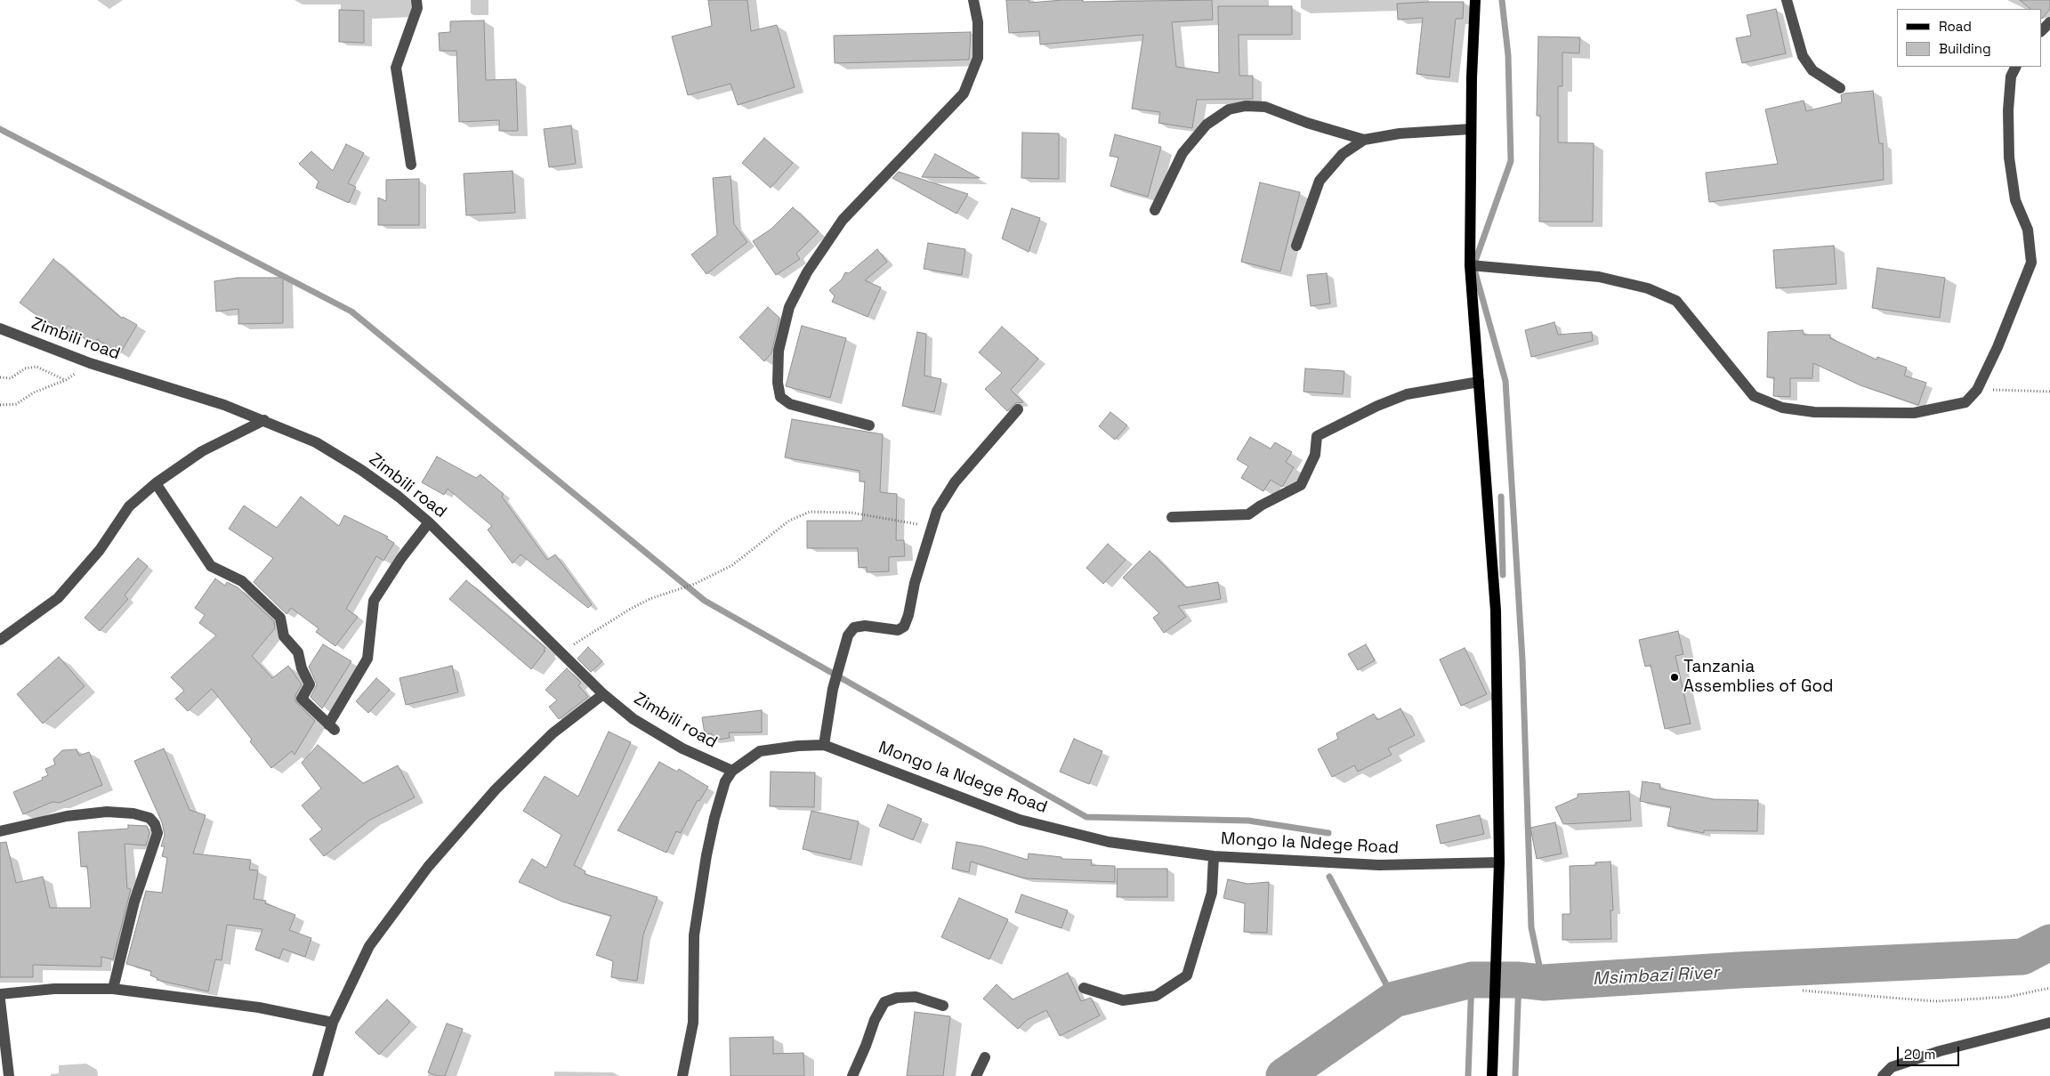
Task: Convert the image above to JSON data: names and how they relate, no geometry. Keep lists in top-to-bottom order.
{
  "streets": {
    "street": ["Zimbili road", "Mongo la Ndege Road"]
  },
  "crossings": [
    ["Zimbili road", "Mongo la Ndege Road"]
  ],
  "water": ["Msimbazi River"],
  "places": ["Tanzania Assemblies of God"],
  "legend": ["Road", "Building"],
  "scale_bar": "20 m"
}
